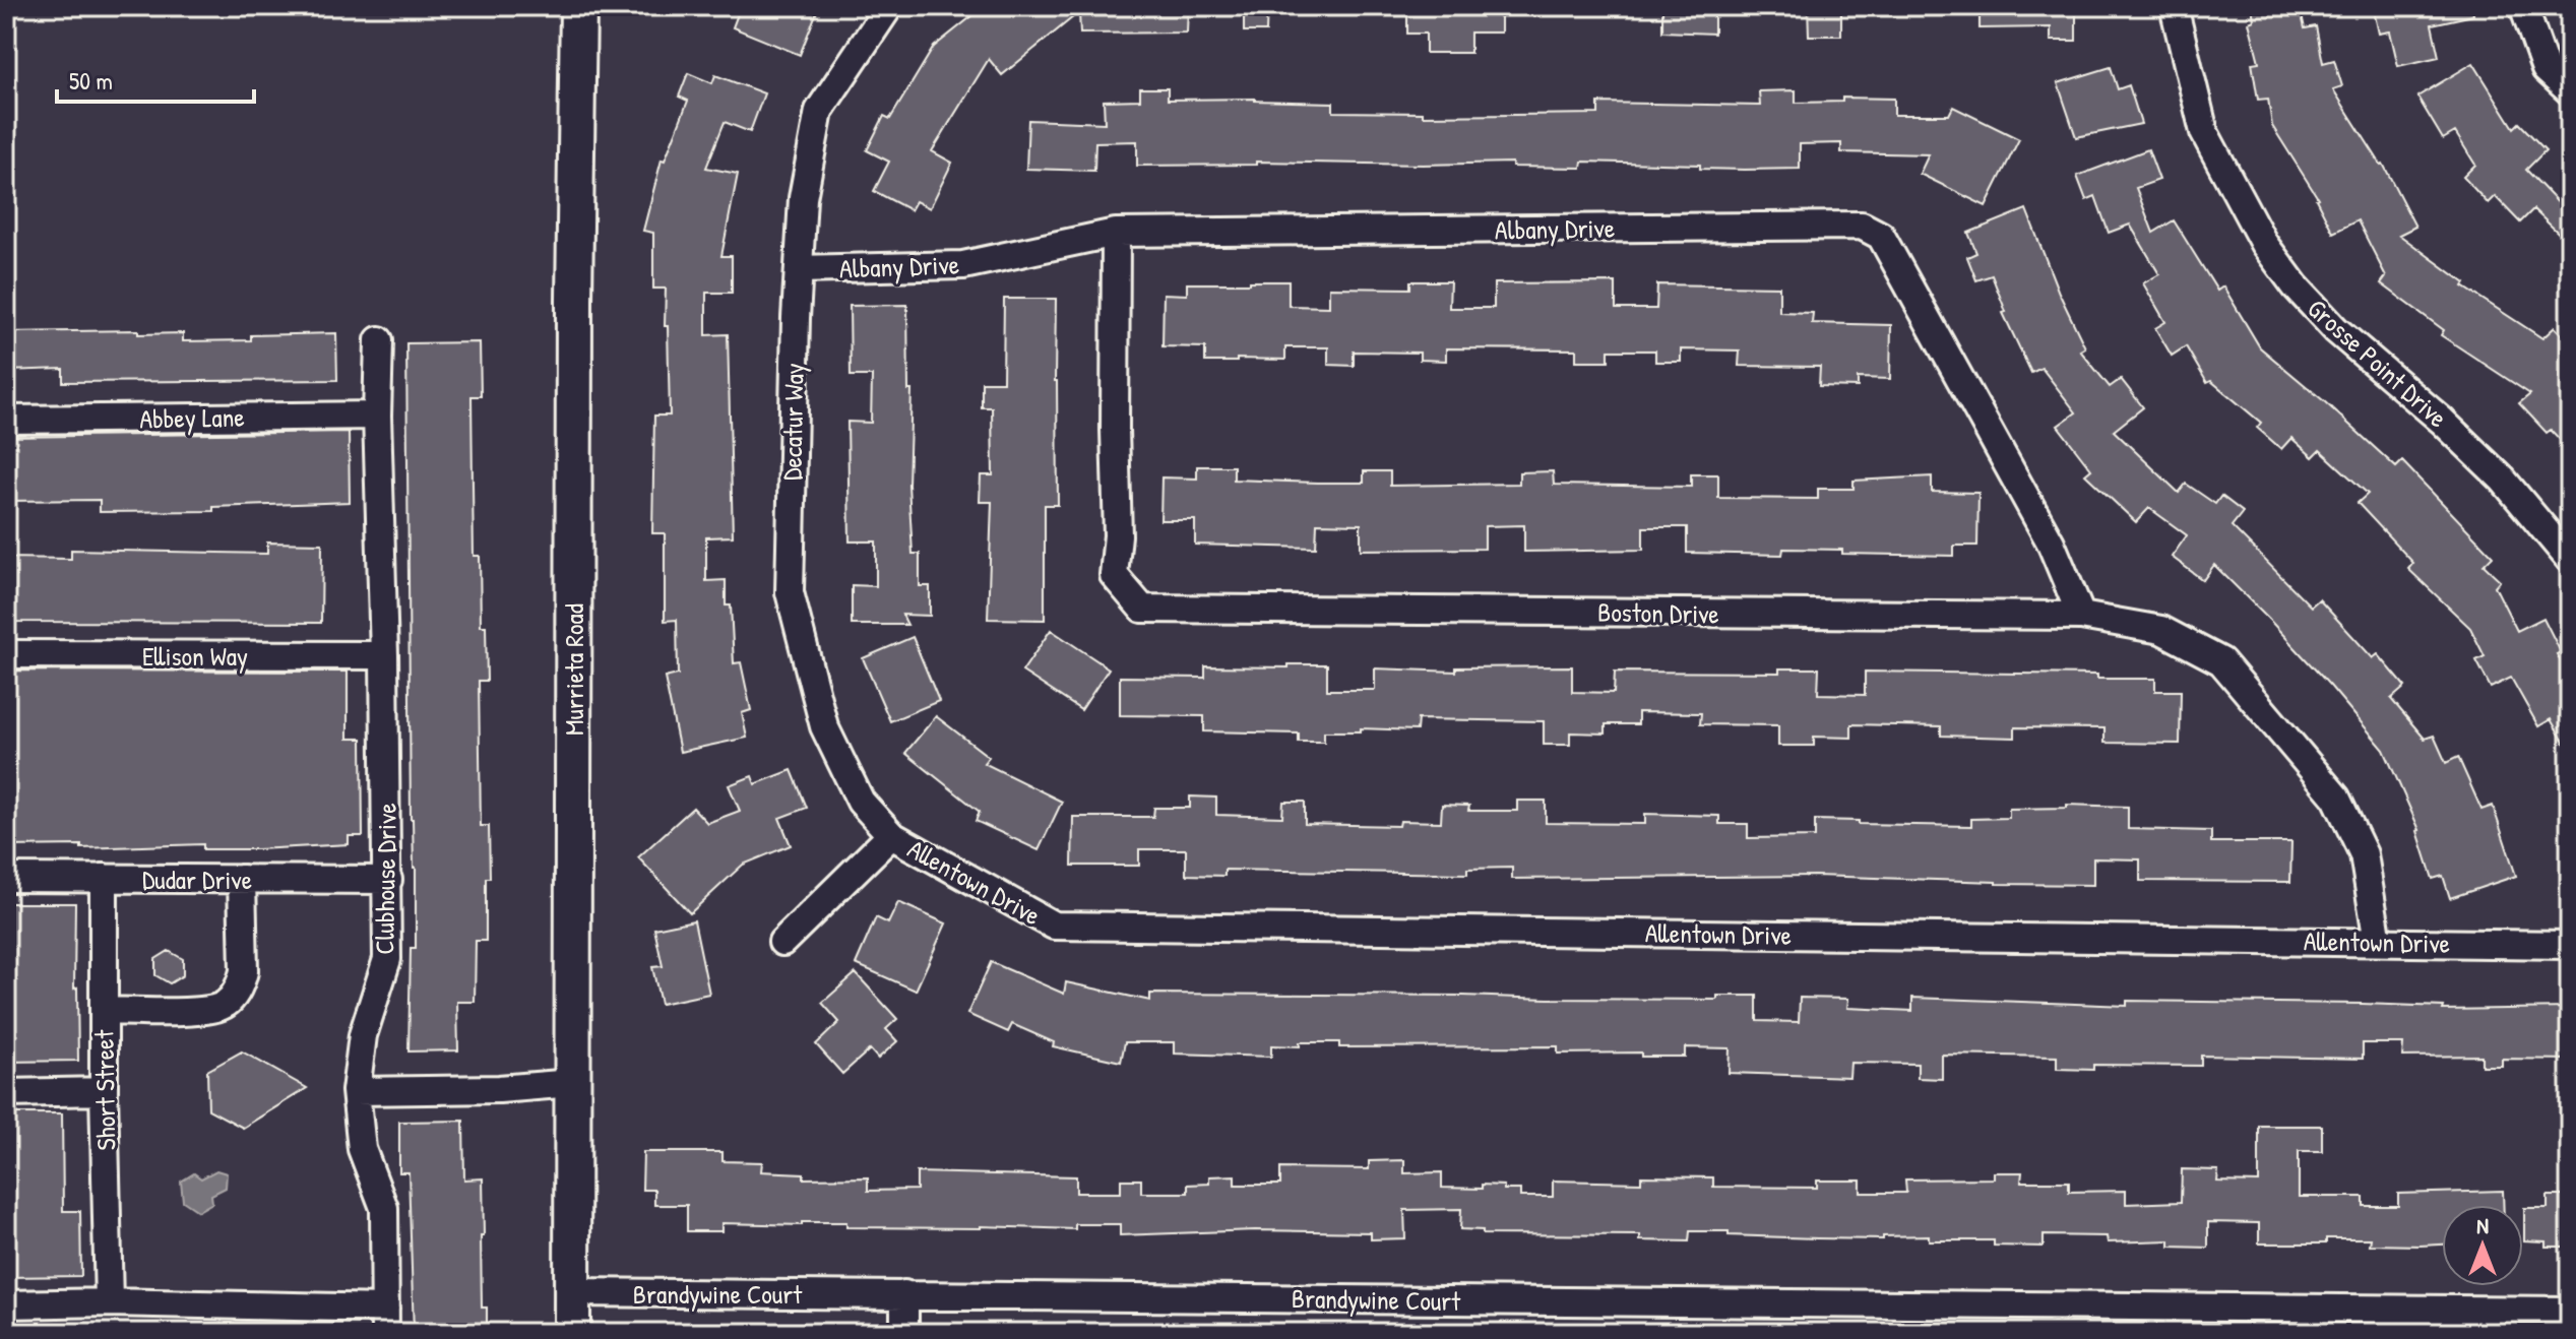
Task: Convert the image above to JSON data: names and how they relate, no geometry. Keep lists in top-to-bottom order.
{
  "streets": {
    "main road": ["Murrieta Road"],
    "street": [
      "Albany Drive",
      "Grosse Point Drive",
      "Abbey Lane",
      "Decatur Way",
      "Boston Drive",
      "Ellison Way",
      "Dudar Drive",
      "Clubhouse Drive",
      "Allentown Drive",
      "Short Street",
      "Brandywine Court"
    ]
  },
  "crossings": [
    ["Albany Drive", "Decatur Way"],
    ["Albany Drive", "Boston Drive"],
    ["Abbey Lane", "Clubhouse Drive"],
    ["Decatur Way", "Allentown Drive"],
    ["Boston Drive", "Allentown Drive"],
    ["Ellison Way", "Clubhouse Drive"],
    ["Murrieta Road", "Brandywine Court"],
    ["Dudar Drive", "Clubhouse Drive"],
    ["Dudar Drive", "Short Street"]
  ],
  "scale_bar": "50 m",
  "north": "top"
}
